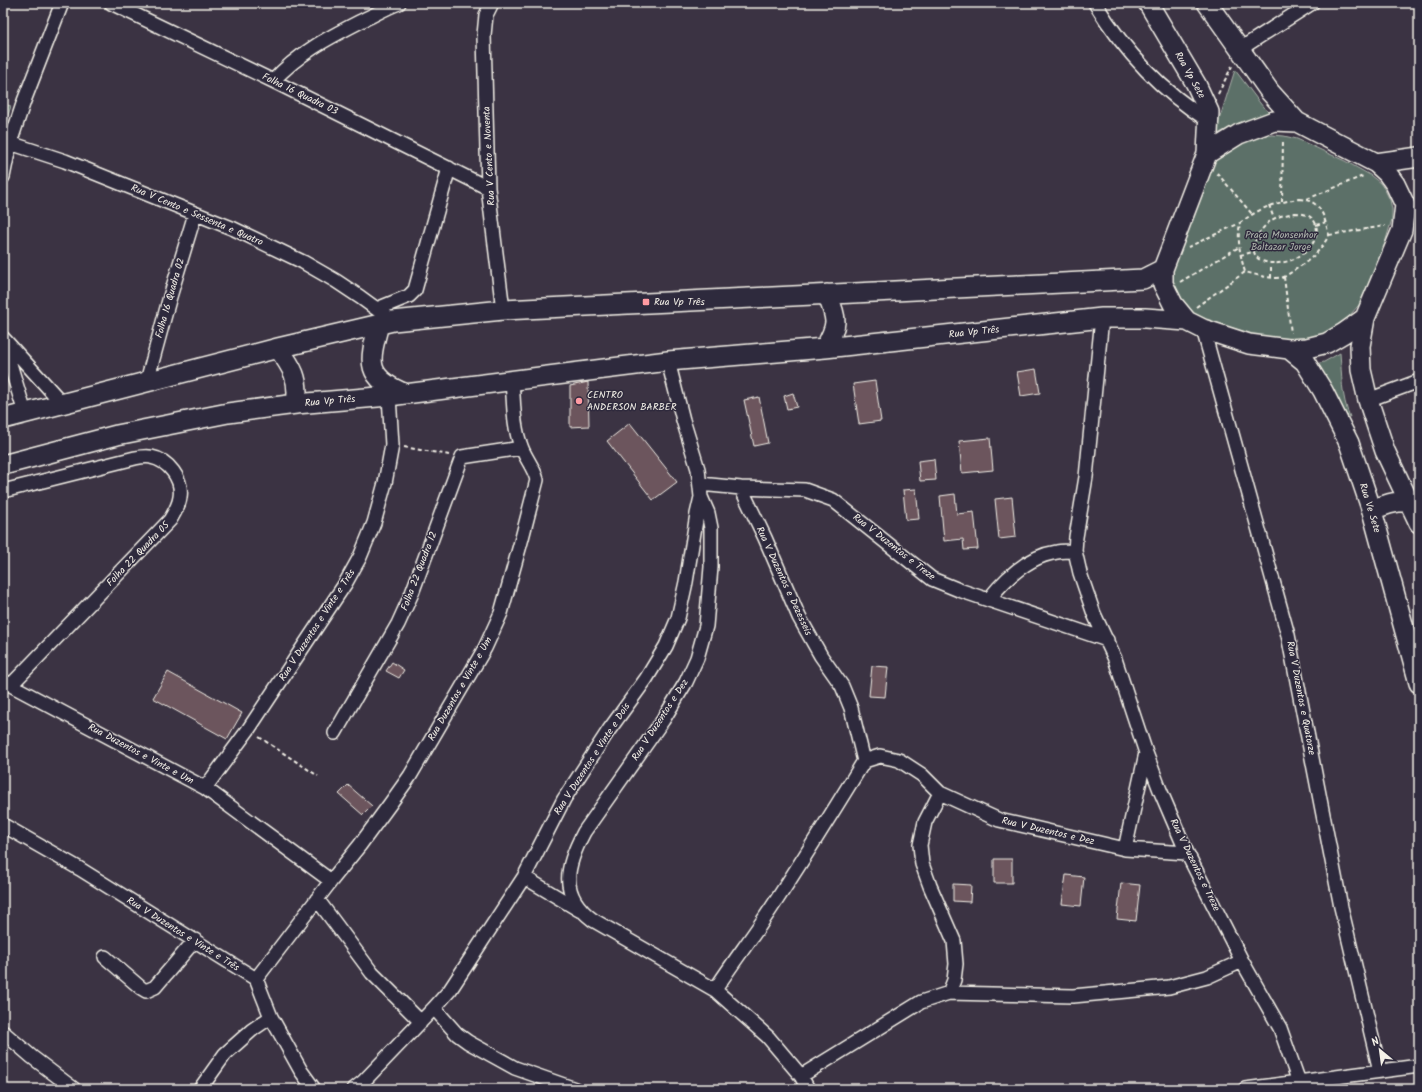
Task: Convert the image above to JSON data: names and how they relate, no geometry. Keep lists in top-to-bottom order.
{
  "streets": {
    "main road": ["Rua Vp Sete", "Rua Vp Três", "Rua Ve Sete"],
    "street": [
      "Folha 16 Quadra 03",
      "Rua V Cento e Noventa",
      "Rua V Cento e Sessenta e Quatro",
      "Folha 16 Quadra 02",
      "Rua V Duzentos e Treze",
      "Folha 22 Quadra 05",
      "Folha 22 Quadra 12",
      "Rua V Duzentos e Dezesseis",
      "Rua V Duzentos e Vinte e Três",
      "Rua Duzentos e Vinte e Um",
      "Rua V Duzentos e Quatorze",
      "Rua V Duzentos e Dez",
      "Rua V Duzentos e Vinte e Dois"
    ]
  },
  "crossings": [
    ["Folha 16 Quadra 03", "Rua V Cento e Noventa"],
    ["Rua V Cento e Sessenta e Quatro", "Folha 16 Quadra 02"],
    ["Rua Vp Três", "Rua V Duzentos e Treze"],
    ["Rua Vp Três", "Rua V Duzentos e Vinte e Três"],
    ["Rua Vp Três", "Rua Duzentos e Vinte e Um"],
    ["Rua Vp Três", "Rua V Duzentos e Quatorze"],
    ["Rua Vp Três", "Rua V Duzentos e Dez"],
    ["Rua V Duzentos e Treze", "Rua V Duzentos e Dezesseis"],
    ["Rua V Duzentos e Treze", "Rua V Duzentos e Dez"],
    ["Rua V Duzentos e Treze", "Rua V Duzentos e Vinte e Dois"],
    ["Folha 22 Quadra 05", "Rua Duzentos e Vinte e Um"],
    ["Rua V Duzentos e Dezesseis", "Rua V Duzentos e Dez"],
    ["Rua V Duzentos e Vinte e Três", "Rua Duzentos e Vinte e Um"],
    ["Rua V Duzentos e Dez", "Rua V Duzentos e Vinte e Dois"]
  ],
  "parks": ["Praça Monsenhor Baltazar Jorge"],
  "places": {
    "transit": ["Rua Vp Três"],
    "other": ["CENTRO ANDERSON BARBER"]
  },
  "north": "top left"
}
